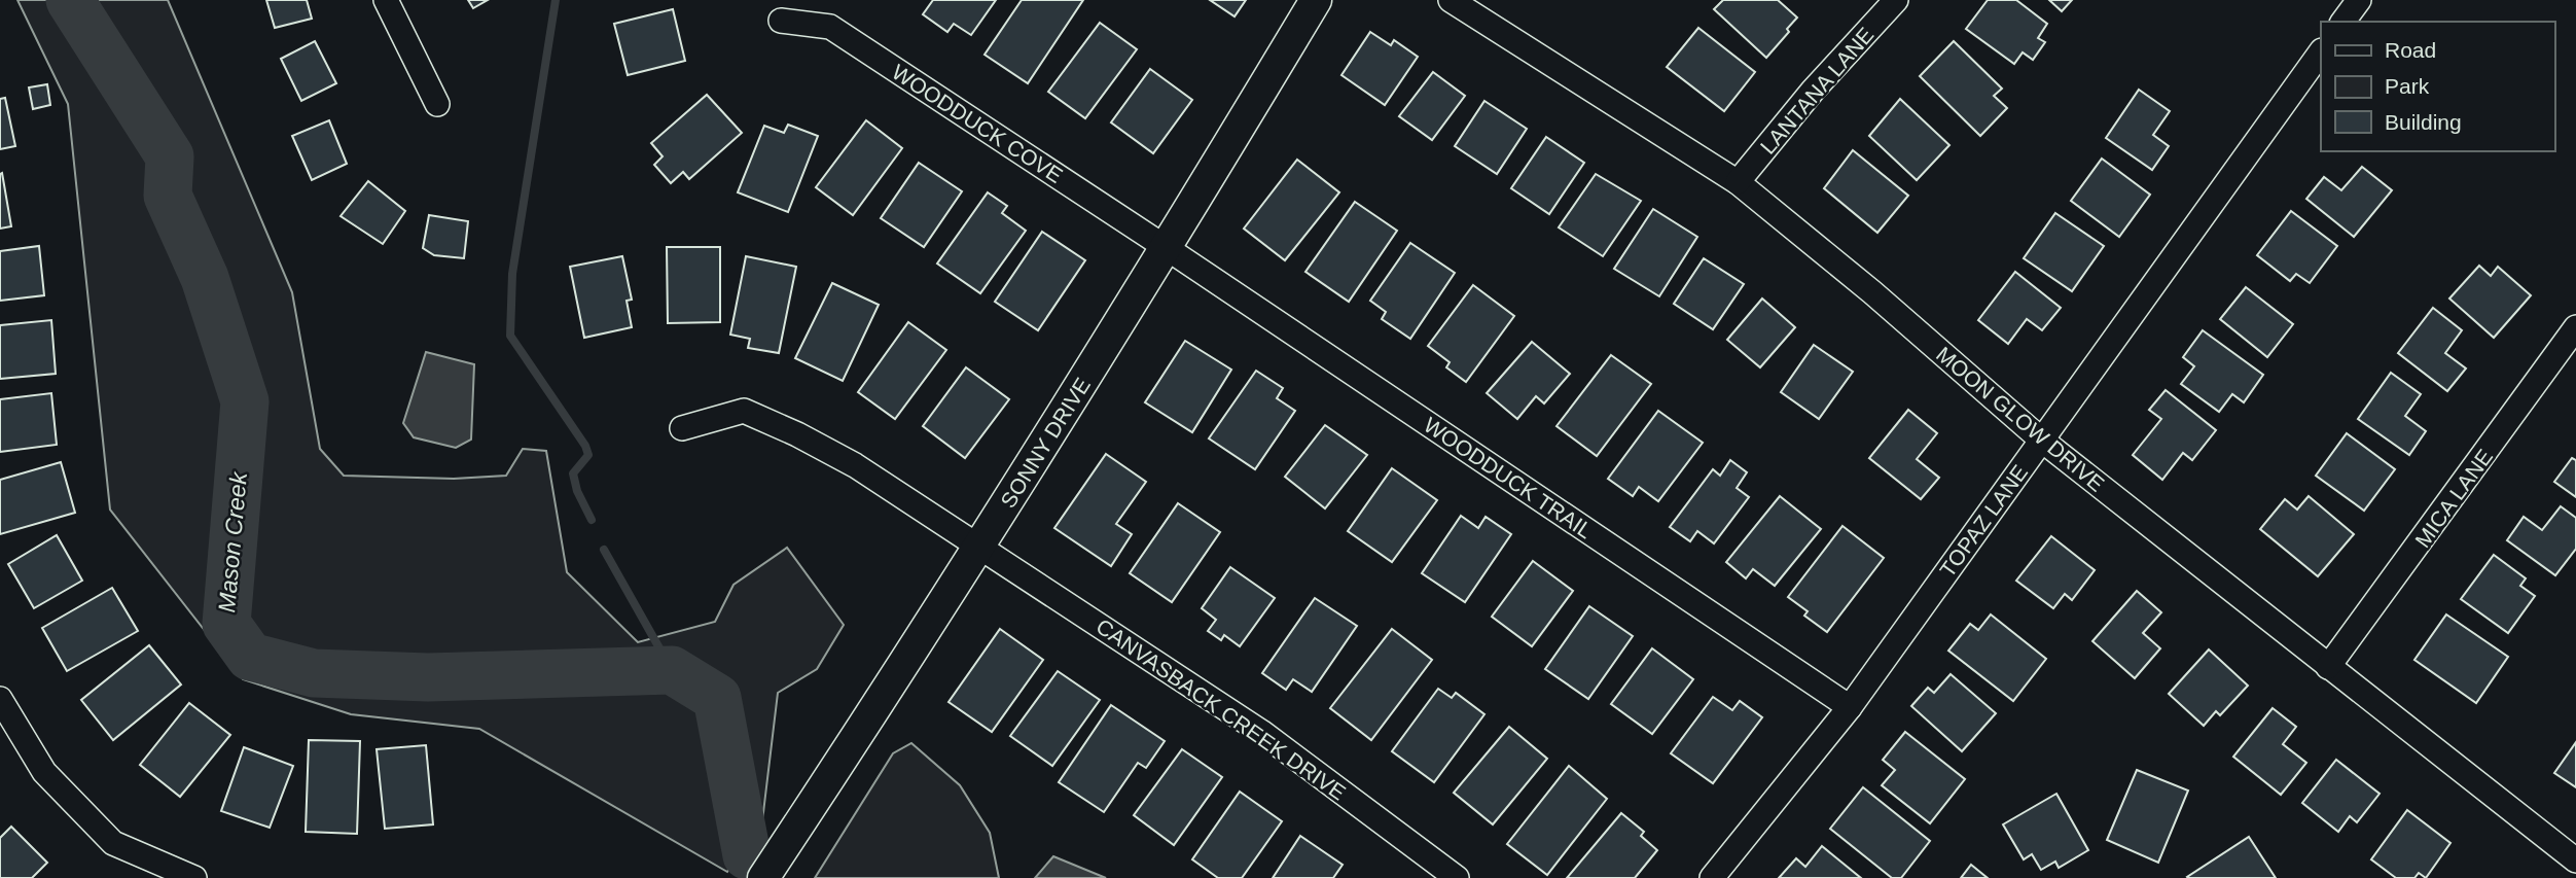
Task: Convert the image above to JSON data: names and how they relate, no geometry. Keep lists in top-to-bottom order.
{
  "streets": {
    "street": [
      "LANTANA LANE",
      "WOODDUCK COVE",
      "MOON GLOW DRIVE",
      "SONNY DRIVE",
      "WOODDUCK TRAIL",
      "MICA LANE",
      "TOPAZ LANE",
      "CANVASBACK CREEK DRIVE"
    ]
  },
  "crossings": [
    ["LANTANA LANE", "MOON GLOW DRIVE"],
    ["WOODDUCK COVE", "SONNY DRIVE"],
    ["WOODDUCK COVE", "WOODDUCK TRAIL"],
    ["MOON GLOW DRIVE", "MICA LANE"],
    ["MOON GLOW DRIVE", "TOPAZ LANE"],
    ["SONNY DRIVE", "WOODDUCK TRAIL"],
    ["SONNY DRIVE", "CANVASBACK CREEK DRIVE"],
    ["WOODDUCK TRAIL", "TOPAZ LANE"]
  ],
  "water": ["Mason Creek"],
  "legend": ["Road", "Park", "Building"]
}
